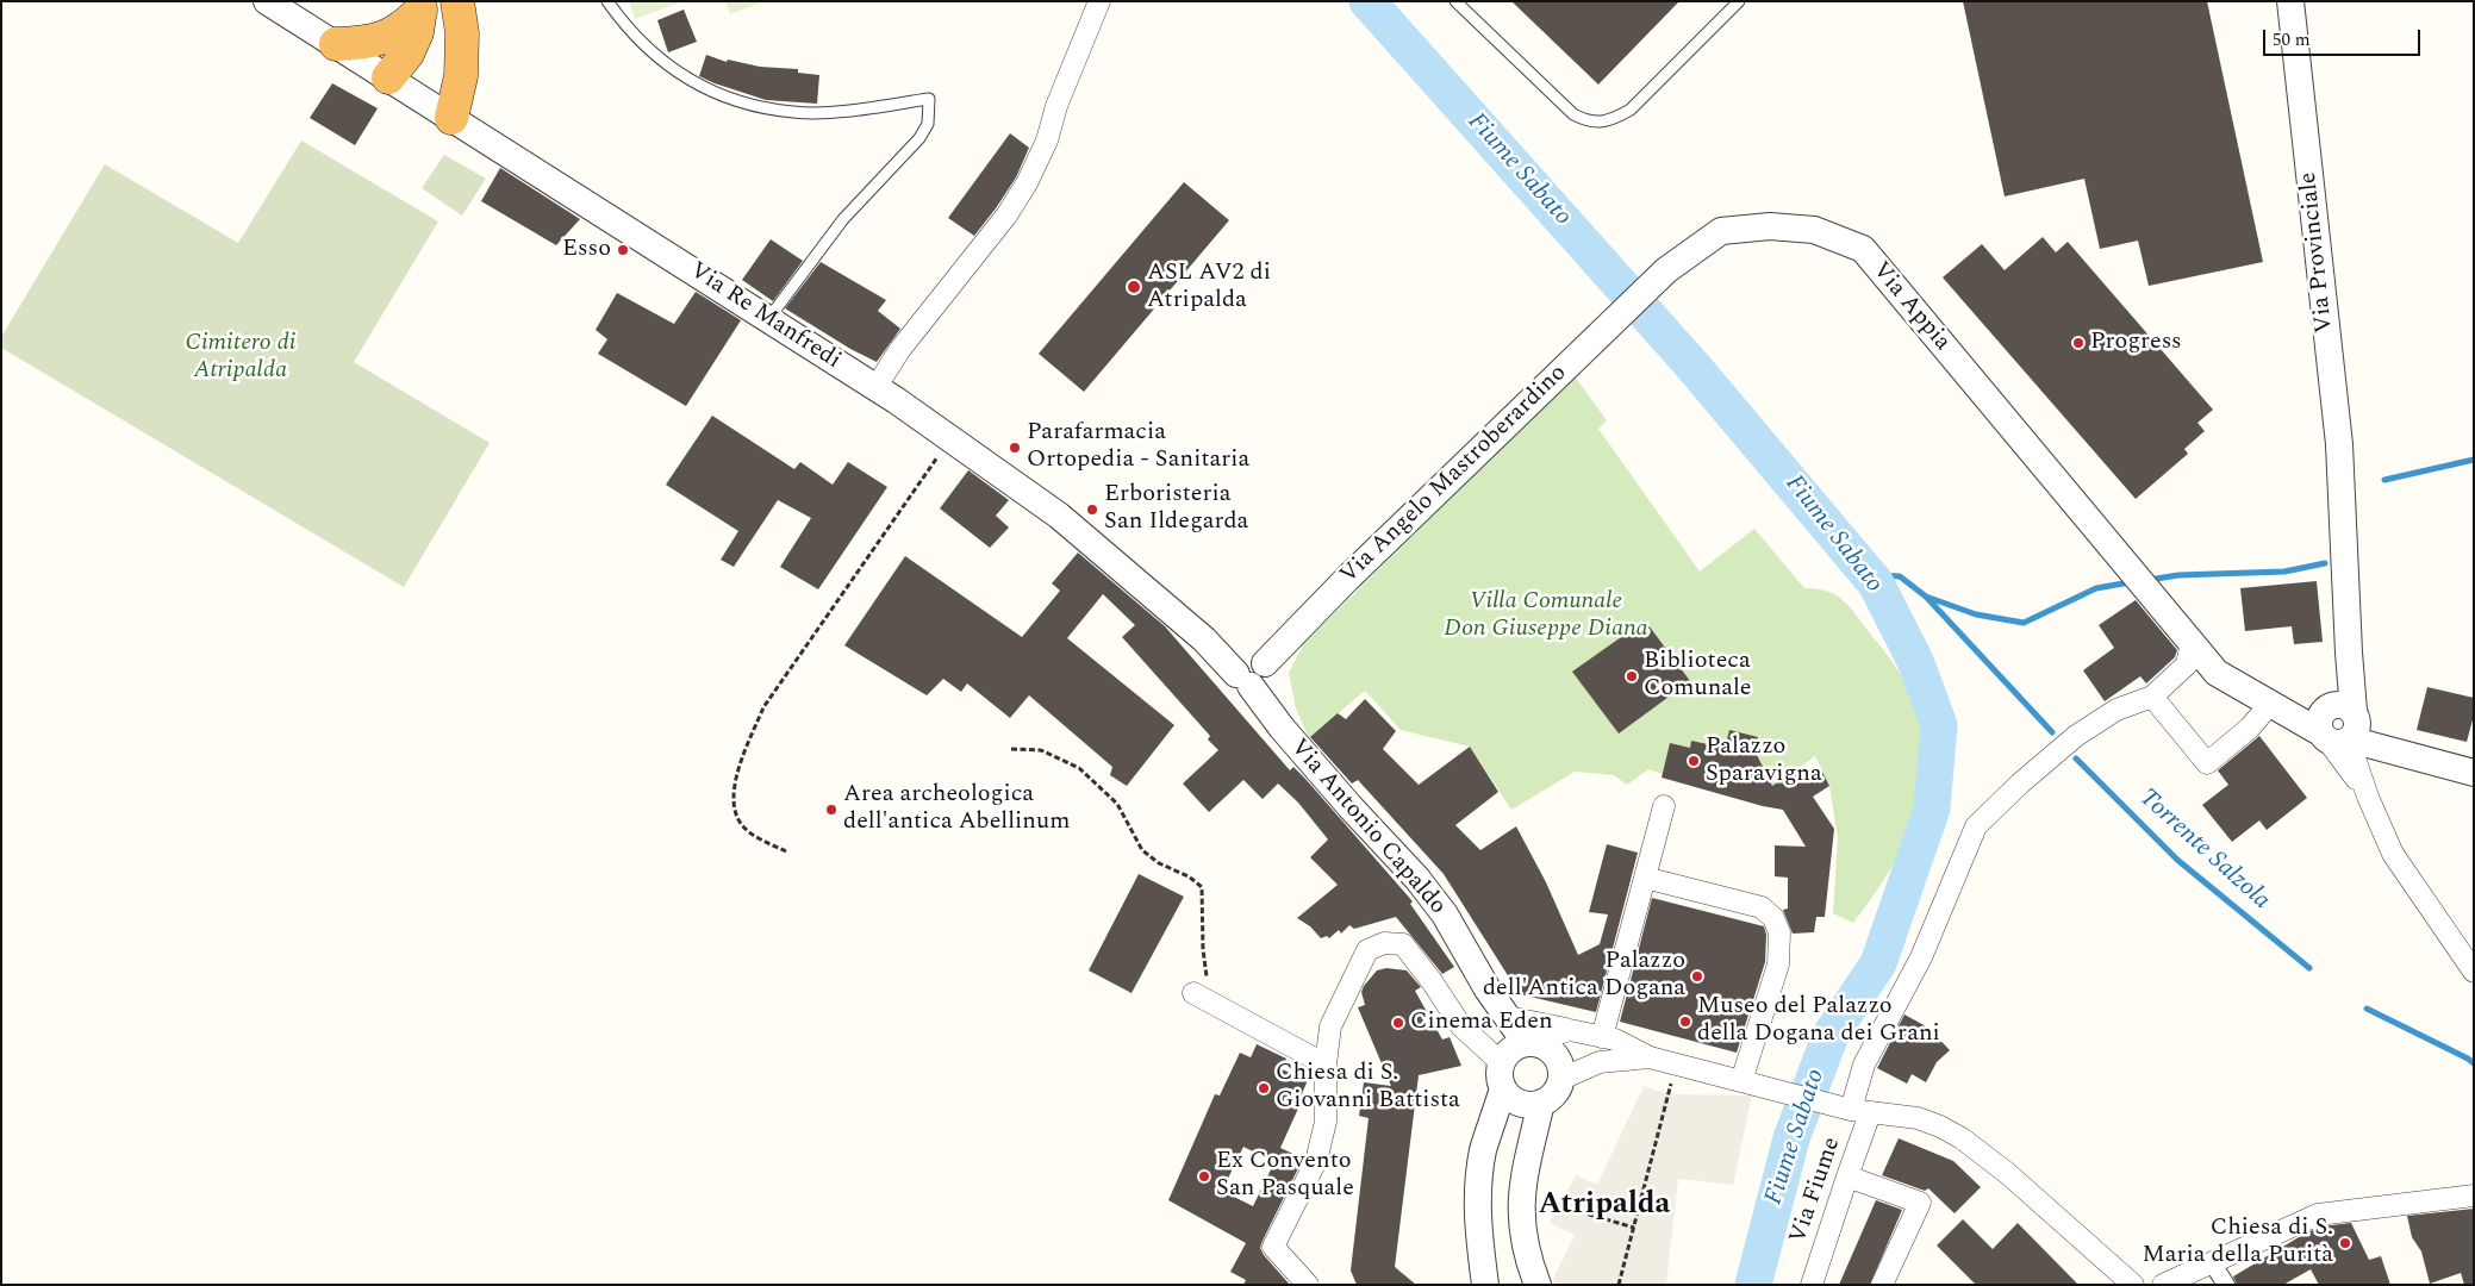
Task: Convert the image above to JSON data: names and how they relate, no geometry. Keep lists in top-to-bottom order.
{
  "streets": {
    "street": [
      "Via Provinciale",
      "Via Appia",
      "Via Re Manfredi",
      "Via Angelo Mastroberardino",
      "Via Antonio Capaldo",
      "Via Fiume"
    ]
  },
  "crossings": [
    ["Via Appia", "Via Angelo Mastroberardino"],
    ["Via Re Manfredi", "Via Angelo Mastroberardino"],
    ["Via Re Manfredi", "Via Antonio Capaldo"],
    ["Via Angelo Mastroberardino", "Via Antonio Capaldo"]
  ],
  "districts": ["Atripalda"],
  "water": ["Fiume Sabato", "Torrente Salzola"],
  "parks": ["Cimitero di Atripalda", "Villa Comunale Don Giuseppe Diana"],
  "places": [
    "Esso",
    "ASL AV2 di Atripalda",
    "Progress",
    "Parafarmacia Ortopedia - Sanitaria",
    "Erboristeria San Ildegarda",
    "Biblioteca Comunale",
    "Palazzo Sparavigna",
    "Area archeologica dell'antica Abellinum",
    "Palazzo dell'Antica Dogana",
    "Museo del Palazzo della Dogana dei Grani",
    "Cinema Eden",
    "Chiesa di S. Giovanni Battista",
    "Ex Convento San Pasquale",
    "Chiesa di S. Maria della Purità"
  ],
  "scale_bar": "50 m"
}
